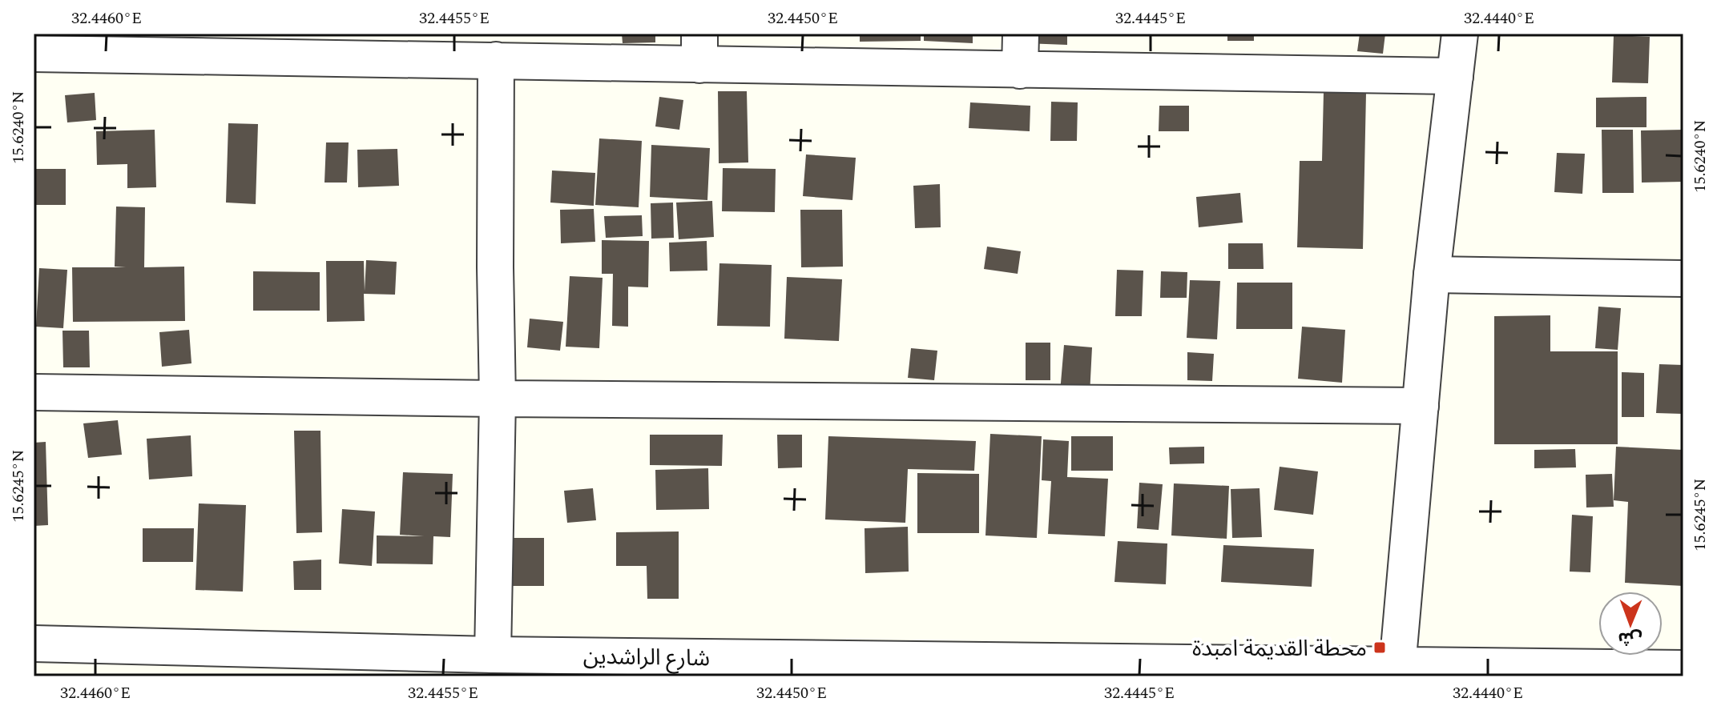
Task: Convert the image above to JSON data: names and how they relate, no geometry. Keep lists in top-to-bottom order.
{
  "streets": {
    "street": ["شارع الراشدين"]
  },
  "places": {
    "transit": ["محطة القديمة امبدة"]
  },
  "north": "bottom",
  "coordinates": [
    "32.4460°E",
    "32.4455°E",
    "32.4450°E",
    "32.4445°E",
    "32.4440°E",
    "15.6240°N",
    "15.6245°N"
  ]
}
